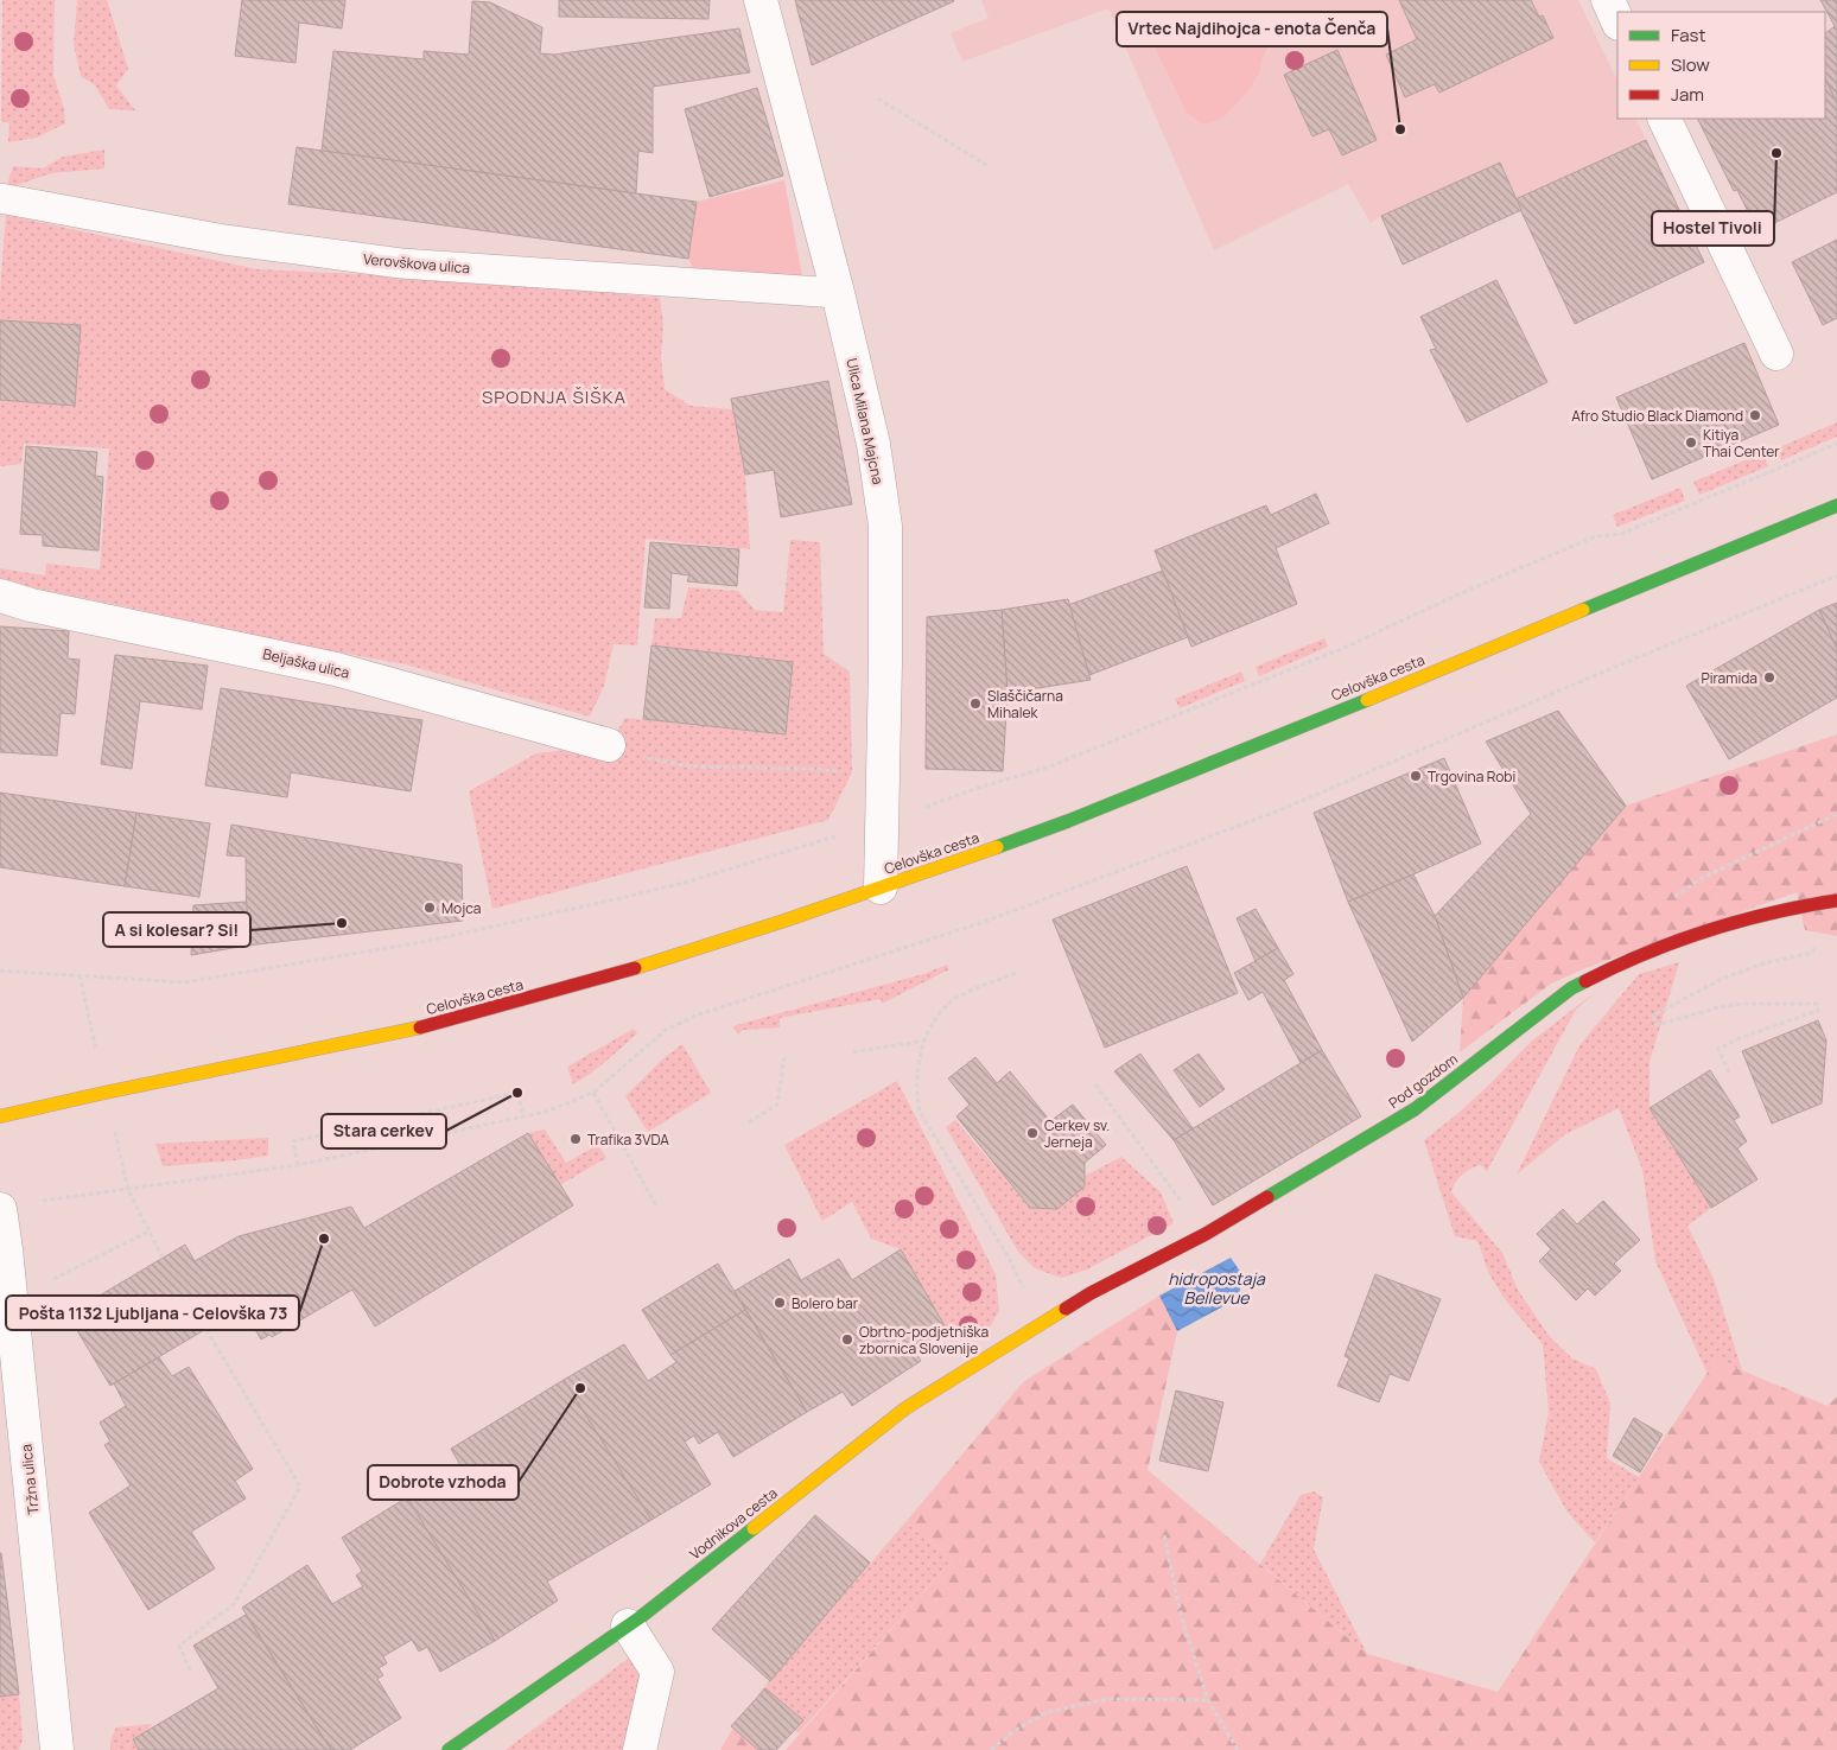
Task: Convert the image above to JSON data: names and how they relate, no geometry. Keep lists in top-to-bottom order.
{
  "streets": {
    "main road": ["Celovška cesta", "Pod gozdom", "Vodnikova cesta"],
    "street": ["Ulica Milana Majcna", "Beljaška ulica", "Tržna ulica"],
    "lane": ["Verovškova ulica"]
  },
  "crossings": [
    ["Verovškova ulica", "Ulica Milana Majcna"],
    ["Ulica Milana Majcna", "Celovška cesta"],
    ["Pod gozdom", "Vodnikova cesta"]
  ],
  "districts": ["SPODNJA ŠIŠKA"],
  "water": ["hidropostaja Bellevue"],
  "places": [
    "Vrtec Najdihojca - enota Čenča",
    "Hostel Tivoli",
    "Afro Studio Black Diamond",
    "Kitiya Thai Center",
    "Piramida",
    "Slaščičarna Mihalek",
    "Trgovina Robi",
    "Mojca",
    "A si kolesar? Si!",
    "Stara cerkev",
    "Cerkev sv. Jerneja",
    "Trafika 3VDA",
    "Pošta 1132 Ljubljana - Celovška 73",
    "Bolero bar",
    "Obrtno-podjetniška zbornica Slovenije",
    "Dobrote vzhoda"
  ],
  "legend": ["Fast", "Slow", "Jam"]
}
